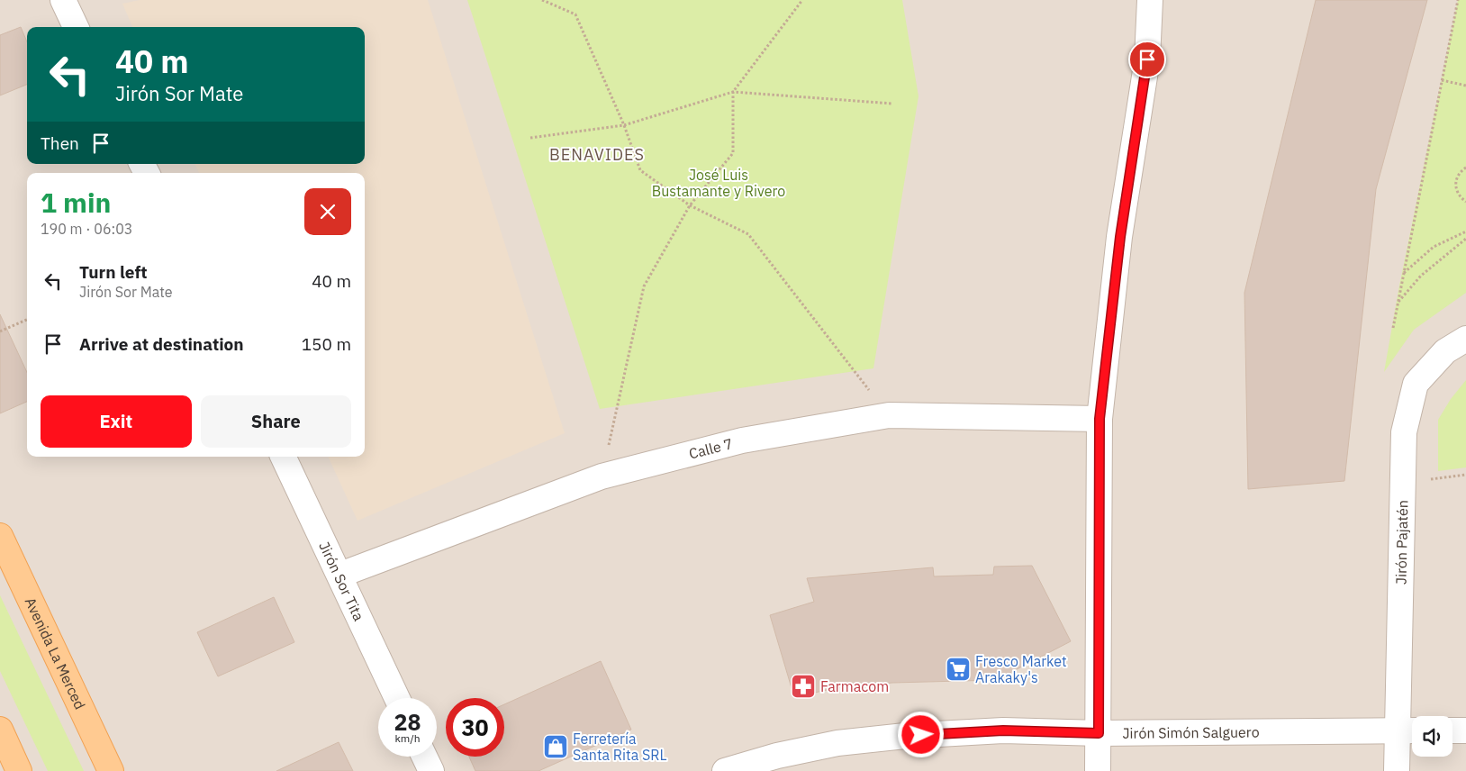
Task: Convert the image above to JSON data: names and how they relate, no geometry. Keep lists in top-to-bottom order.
{
  "streets": {
    "main road": ["Avenida La Merced"],
    "street": [
      "Calle 7",
      "Jirón Pajatén",
      "Jirón Sor Tita",
      "Jirón Simón Salguero"
    ]
  },
  "crossings": [
    ["Calle 7", "Jirón Sor Tita"],
    ["Jirón Pajatén", "Jirón Simón Salguero"]
  ],
  "districts": ["BENAVIDES"],
  "parks": ["José Luis Bustamante y Rivero"],
  "places": {
    "supermarket": ["Fresco Market Arakaky's"],
    "pharmacy": ["Farmacom"],
    "shop": ["Ferretería Santa Rita SRL"]
  },
  "page": {
    "turn": ["40 m", "Jirón Sor Mate"],
    "then": "Then",
    "heading": ["1 min", "190 m · 06:03"],
    "list": [
      {
        "name": "Turn left",
        "note": "Jirón Sor Mate",
        "value": "40 m"
      },
      {
        "name": "Arrive at destination",
        "value": "150 m"
      }
    ],
    "buttons": ["Exit", "Share"],
    "speed": "28 km/h",
    "limit": "30"
  }
}
